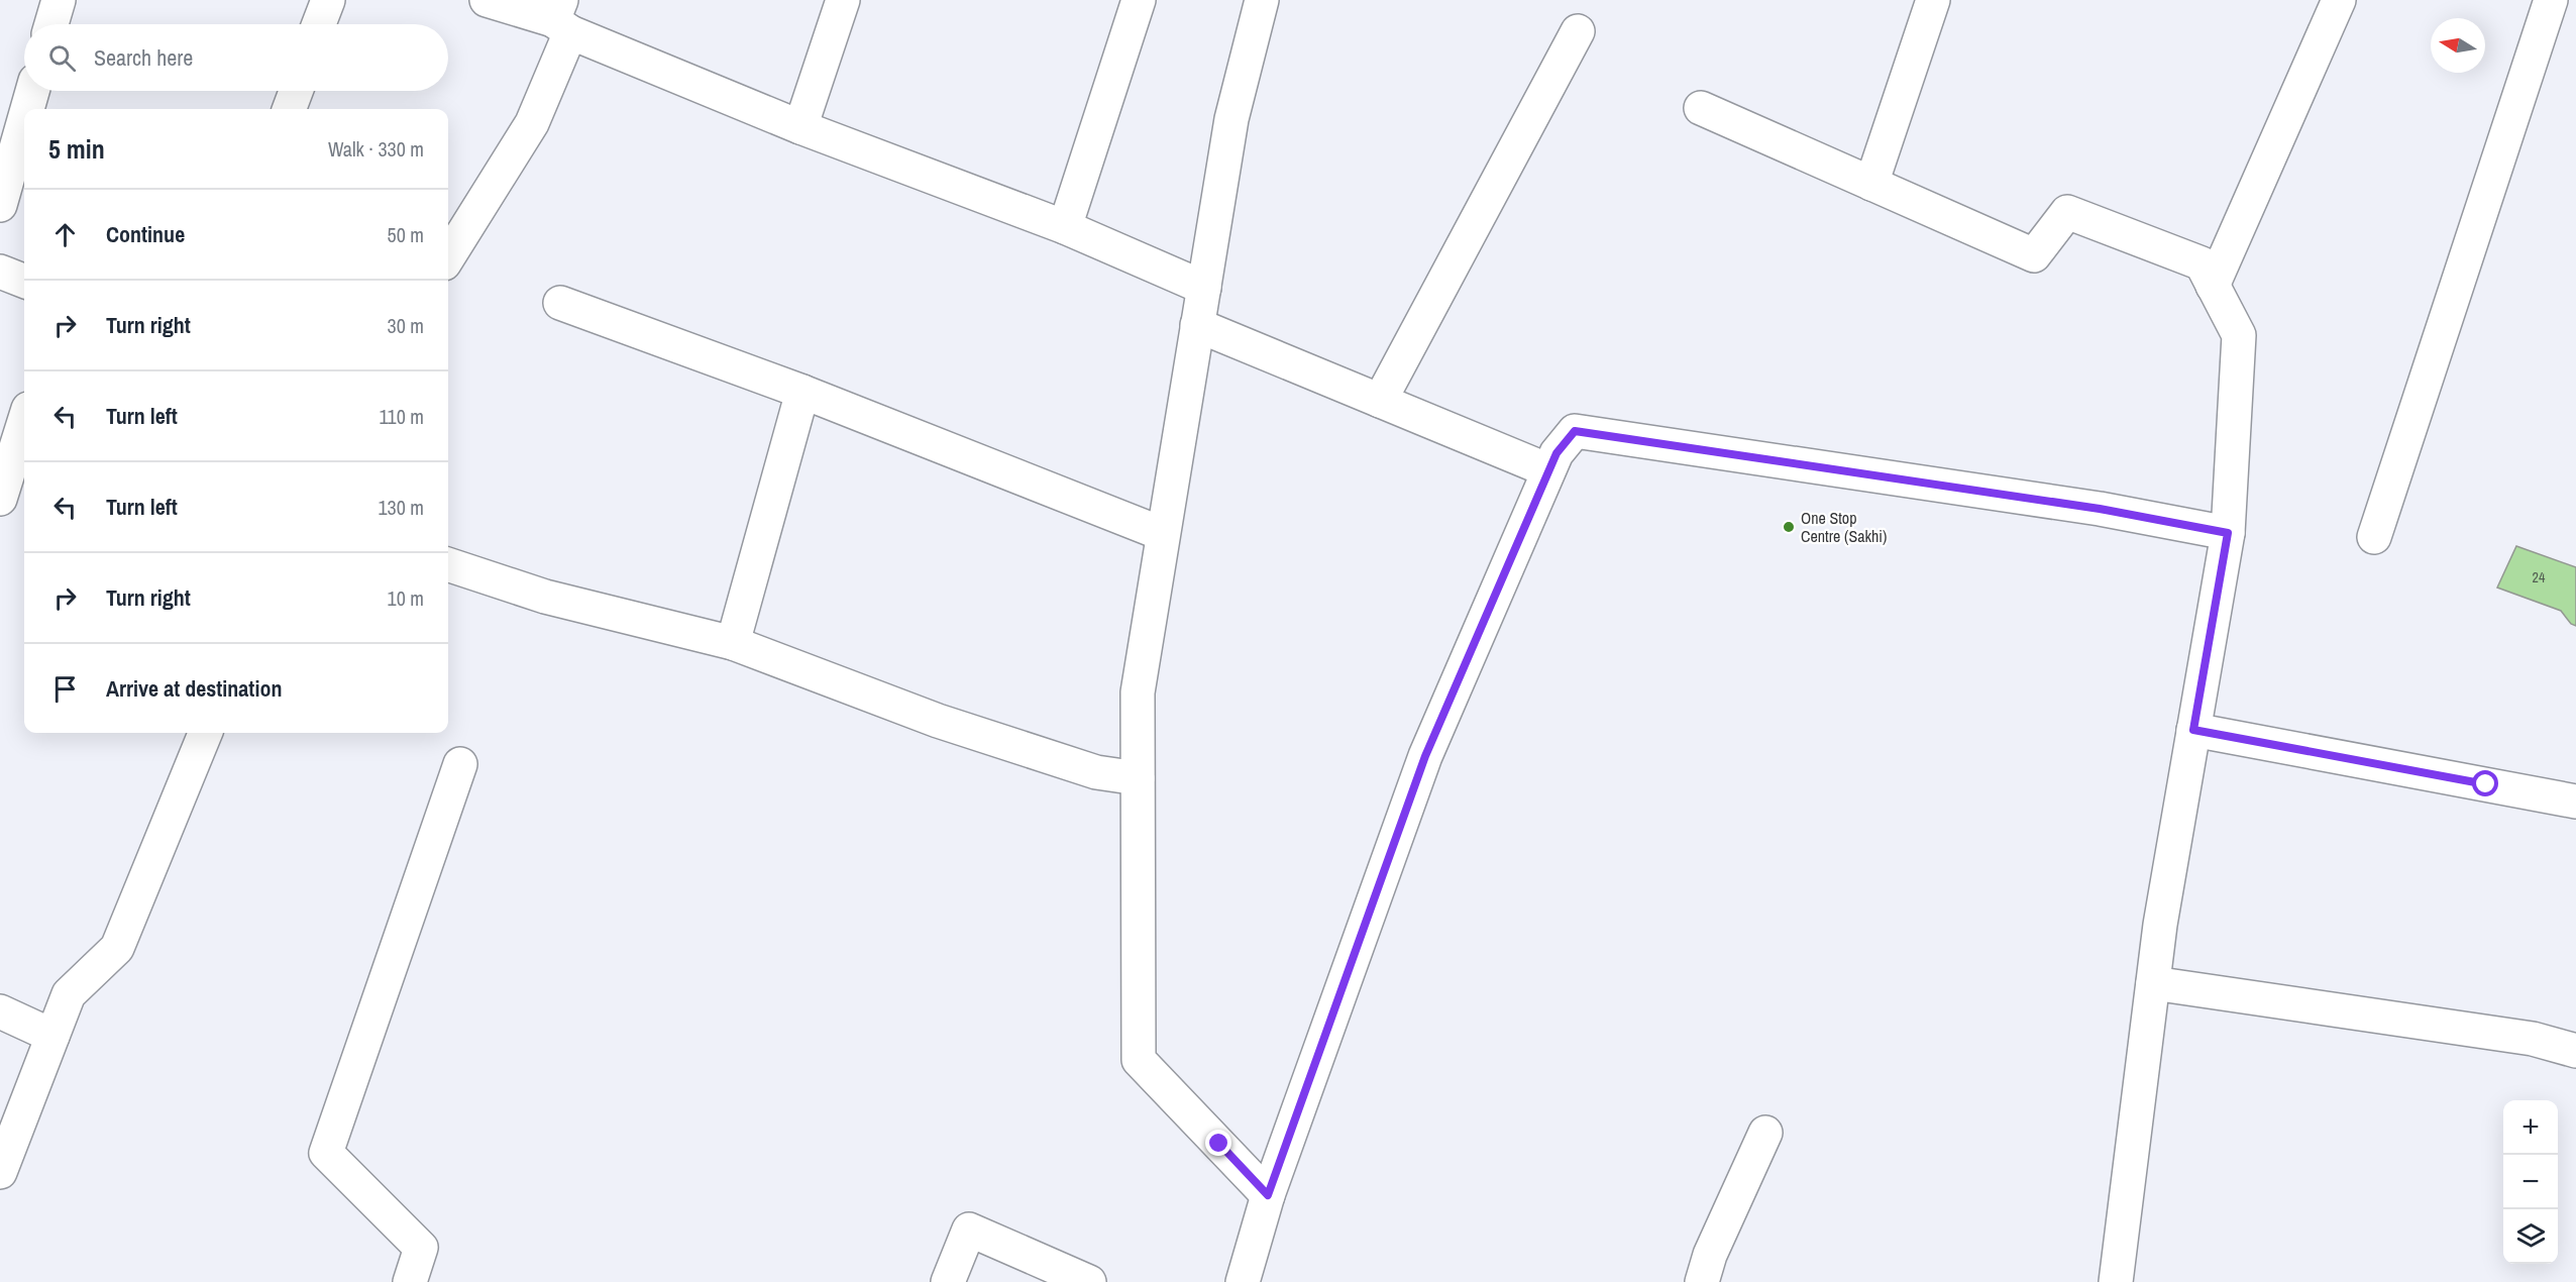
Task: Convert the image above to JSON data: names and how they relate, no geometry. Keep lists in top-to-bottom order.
{
  "places": ["One Stop Centre (Sakhi)"],
  "house_numbers": ["24"],
  "north": "left",
  "page": {
    "search": "Search here",
    "heading": ["5 min", "Walk · 330 m"],
    "list": [
      ["Continue", "50 m"],
      ["Turn right", "30 m"],
      ["Turn left", "110 m"],
      ["Turn left", "130 m"],
      ["Turn right", "10 m"],
      "Arrive at destination"
    ],
    "map_buttons": ["+", "−"]
  }
}
